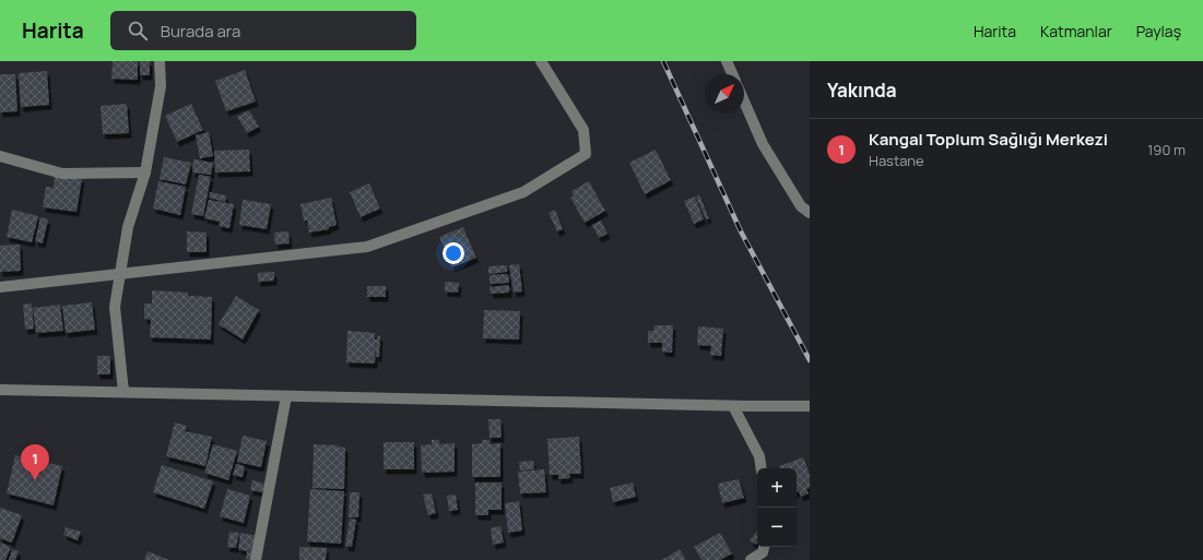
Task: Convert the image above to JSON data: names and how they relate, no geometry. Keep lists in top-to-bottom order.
{
  "north": "top right",
  "page": {
    "header": "Harita",
    "search": "Burada ara",
    "nav": ["Harita", "Katmanlar", "Paylaş"],
    "heading": "Yakında",
    "list": [
      {
        "mark": "1",
        "name": "Kangal Toplum Sağlığı Merkezi",
        "note": "Hastane",
        "value": "190 m"
      }
    ],
    "pins": "1",
    "map_buttons": ["+", "−"]
  }
}
